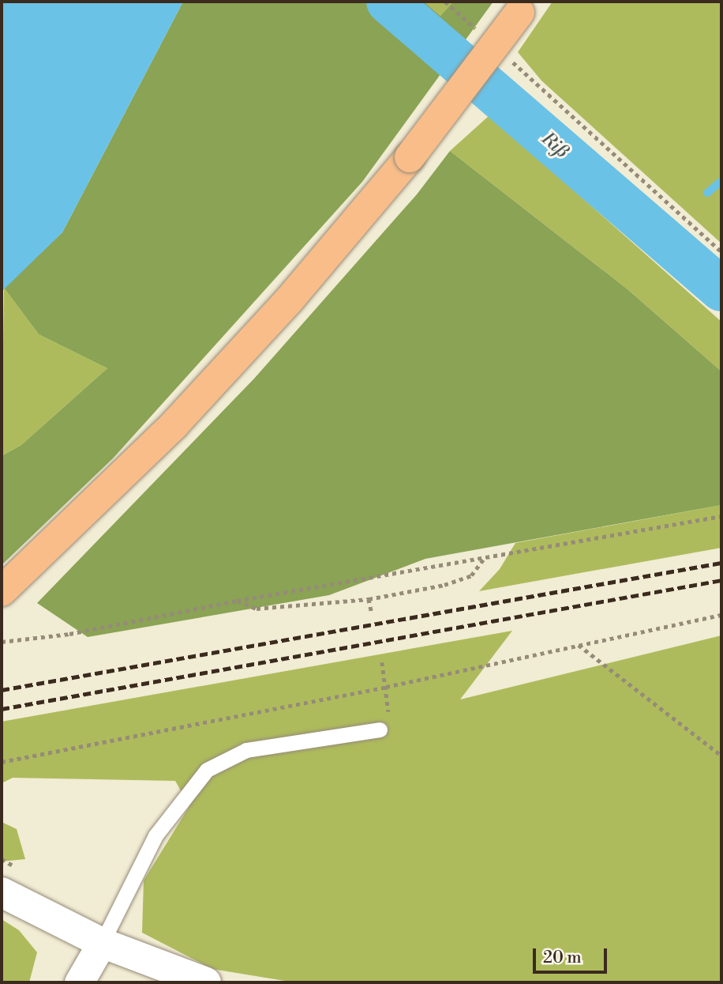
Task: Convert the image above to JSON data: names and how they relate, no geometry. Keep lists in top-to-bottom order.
{
  "water": ["Riß"],
  "scale_bar": "20 m"
}
